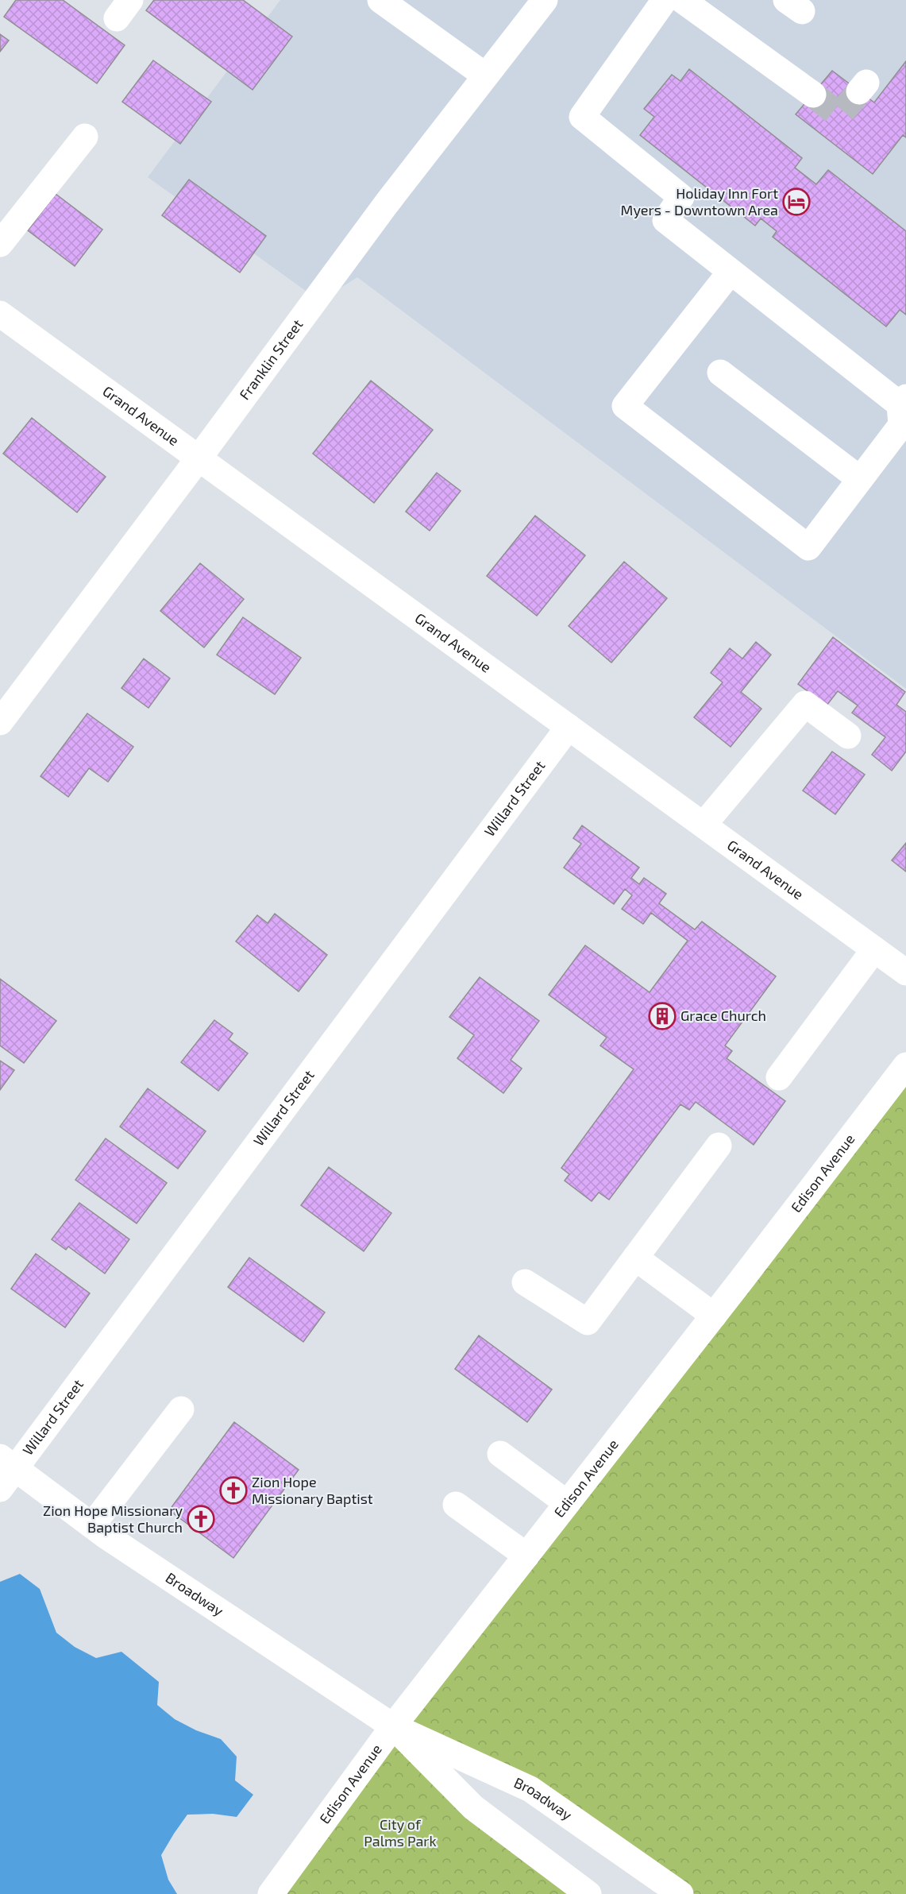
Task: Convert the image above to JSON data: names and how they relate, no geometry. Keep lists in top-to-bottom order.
{
  "streets": {
    "street": [
      "Franklin Street",
      "Grand Avenue",
      "Willard Street",
      "Edison Avenue",
      "Broadway"
    ]
  },
  "crossings": [
    ["Franklin Street", "Grand Avenue"],
    ["Grand Avenue", "Willard Street"],
    ["Willard Street", "Broadway"],
    ["Edison Avenue", "Broadway"]
  ],
  "parks": ["City of Palms Park"],
  "places": {
    "hotel": ["Holiday Inn Fort Myers - Downtown Area"],
    "building": ["Grace Church"],
    "church": ["Zion Hope Missionary Baptist", "Zion Hope Missionary Baptist Church"]
  }
}
